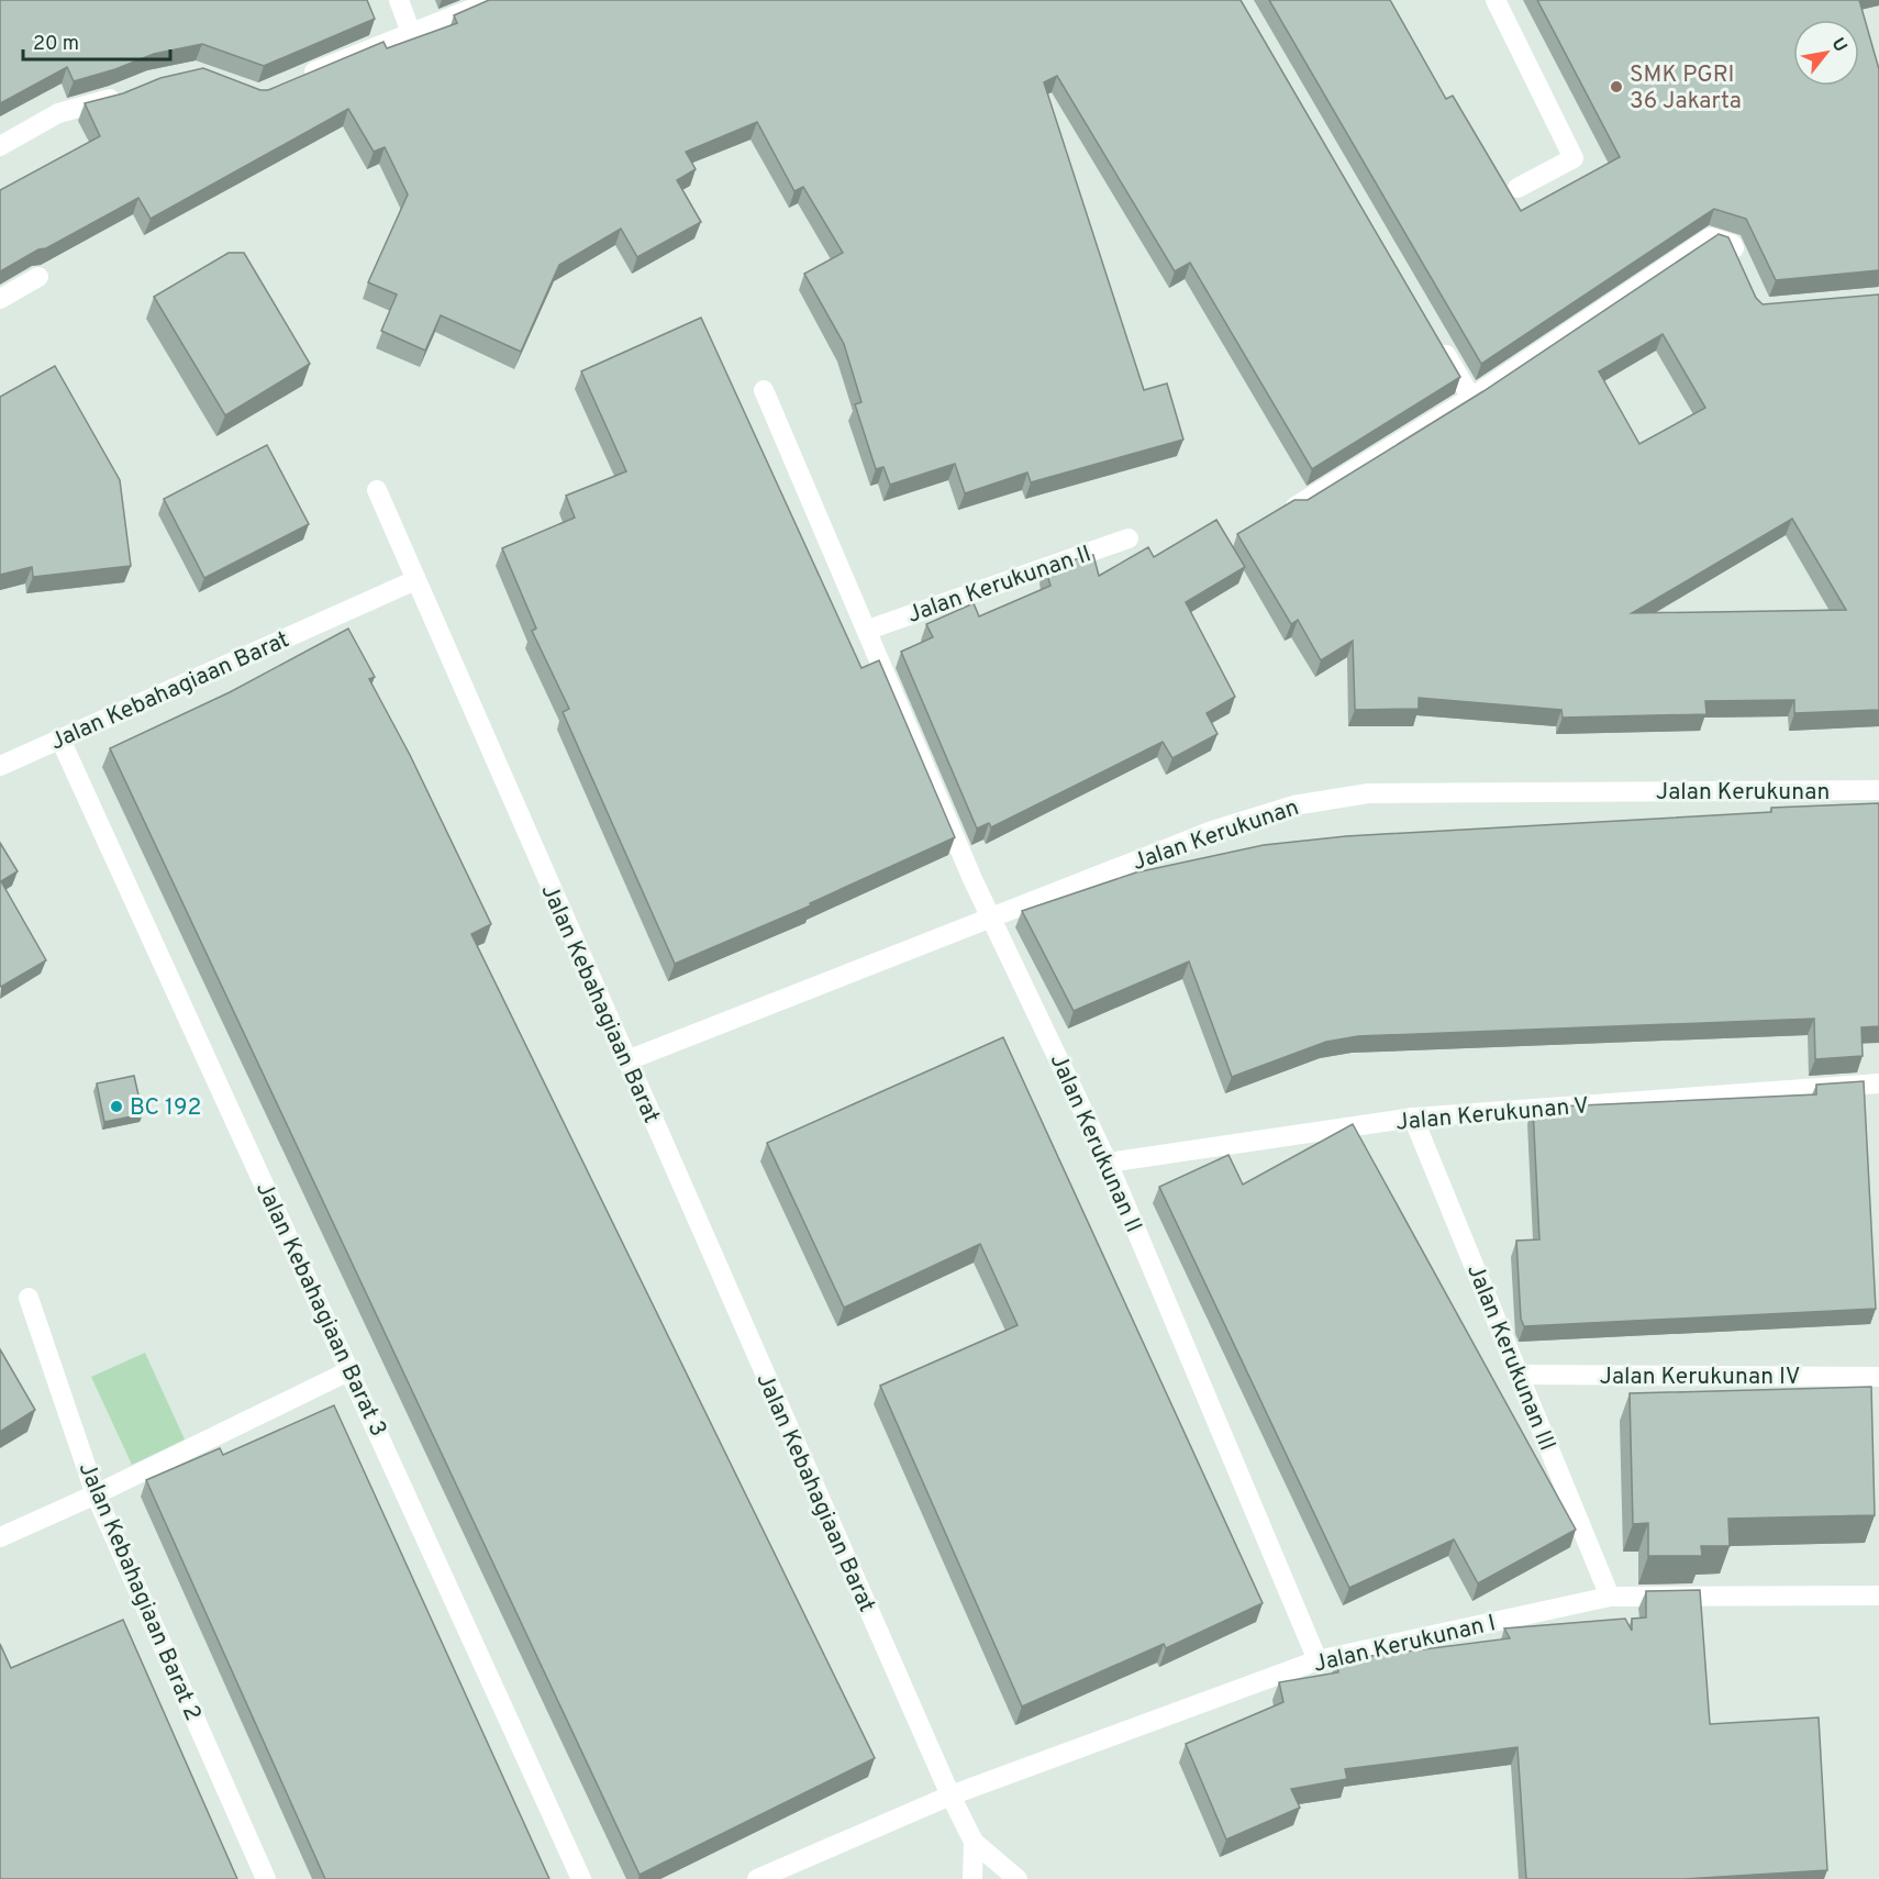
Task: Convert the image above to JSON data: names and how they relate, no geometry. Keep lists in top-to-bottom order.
{
  "streets": {
    "street": [
      "Jalan Kerukunan II",
      "Jalan Kebahagiaan Barat",
      "Jalan Kerukunan",
      "Jalan Kerukunan V",
      "Jalan Kebahagiaan Barat 3",
      "Jalan Kerukunan III",
      "Jalan Kerukunan IV",
      "Jalan Kebahagiaan Barat 2",
      "Jalan Kerukunan I"
    ]
  },
  "crossings": [
    ["Jalan Kerukunan II", "Jalan Kerukunan"],
    ["Jalan Kerukunan II", "Jalan Kerukunan V"],
    ["Jalan Kerukunan II", "Jalan Kerukunan I"],
    ["Jalan Kebahagiaan Barat", "Jalan Kerukunan"],
    ["Jalan Kebahagiaan Barat", "Jalan Kebahagiaan Barat 3"],
    ["Jalan Kebahagiaan Barat", "Jalan Kerukunan I"],
    ["Jalan Kerukunan V", "Jalan Kerukunan III"],
    ["Jalan Kerukunan III", "Jalan Kerukunan IV"],
    ["Jalan Kerukunan III", "Jalan Kerukunan I"]
  ],
  "places": ["SMK PGRI 36 Jakarta", "BC 192"],
  "scale_bar": "20 m",
  "north": "top right"
}
